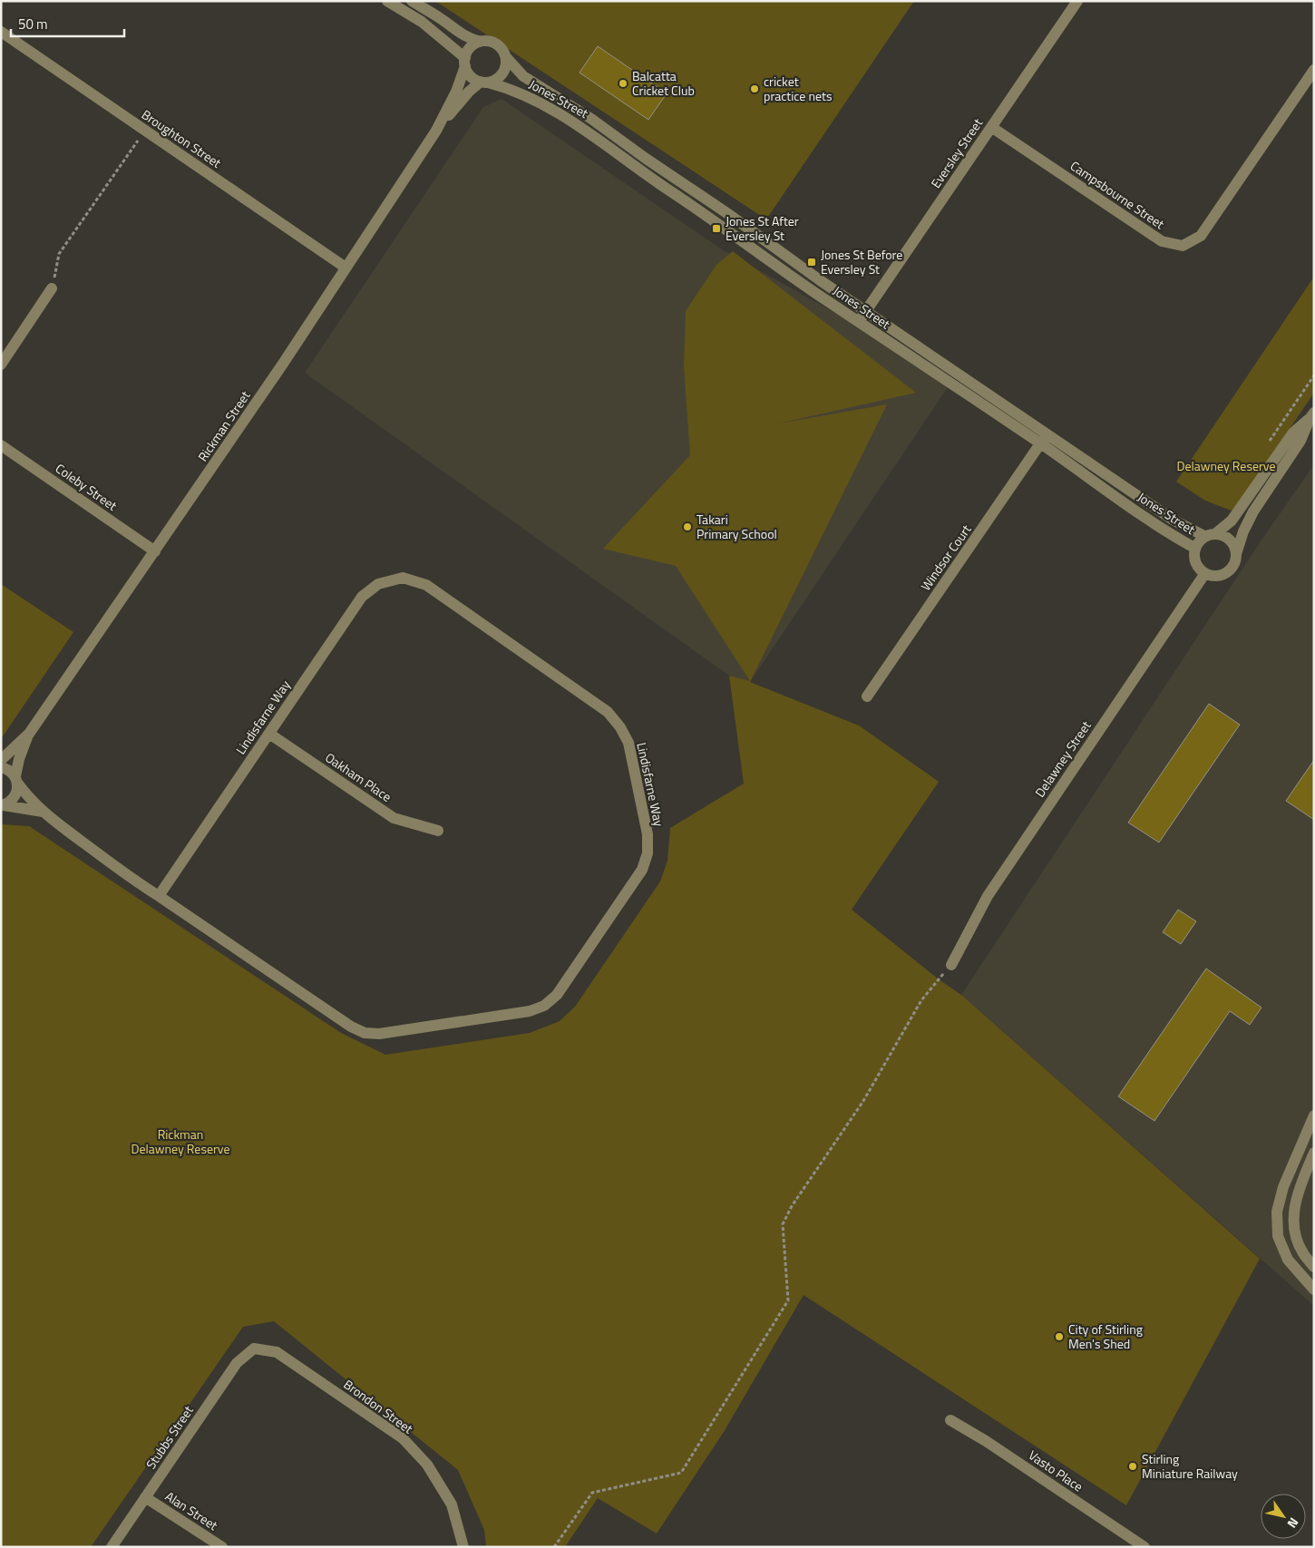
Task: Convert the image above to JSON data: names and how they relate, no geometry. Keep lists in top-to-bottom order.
{
  "streets": {
    "street": [
      "Jones Street",
      "Broughton Street",
      "Eversley Street",
      "Campsbourne Street",
      "Rickman Street",
      "Coleby Street",
      "Windsor Court",
      "Lindisfarne Way",
      "Delawney Street",
      "Oakham Place",
      "Brondon Street",
      "Stubbs Street",
      "Vasto Place",
      "Alan Street"
    ]
  },
  "crossings": [
    ["Jones Street", "Eversley Street"],
    ["Jones Street", "Rickman Street"],
    ["Jones Street", "Windsor Court"],
    ["Jones Street", "Delawney Street"],
    ["Broughton Street", "Rickman Street"],
    ["Eversley Street", "Campsbourne Street"],
    ["Rickman Street", "Coleby Street"],
    ["Rickman Street", "Lindisfarne Way"],
    ["Lindisfarne Way", "Oakham Place"],
    ["Brondon Street", "Stubbs Street"],
    ["Stubbs Street", "Alan Street"]
  ],
  "parks": ["Delawney Reserve", "Rickman Delawney Reserve"],
  "places": {
    "other": [
      "Balcatta Cricket Club",
      "cricket practice nets",
      "Takari Primary School",
      "City of Stirling Men's Shed",
      "Stirling Miniature Railway"
    ],
    "transit": ["Jones St After Eversley St", "Jones St Before Eversley St"]
  },
  "scale_bar": "50 m",
  "north": "bottom right"
}
